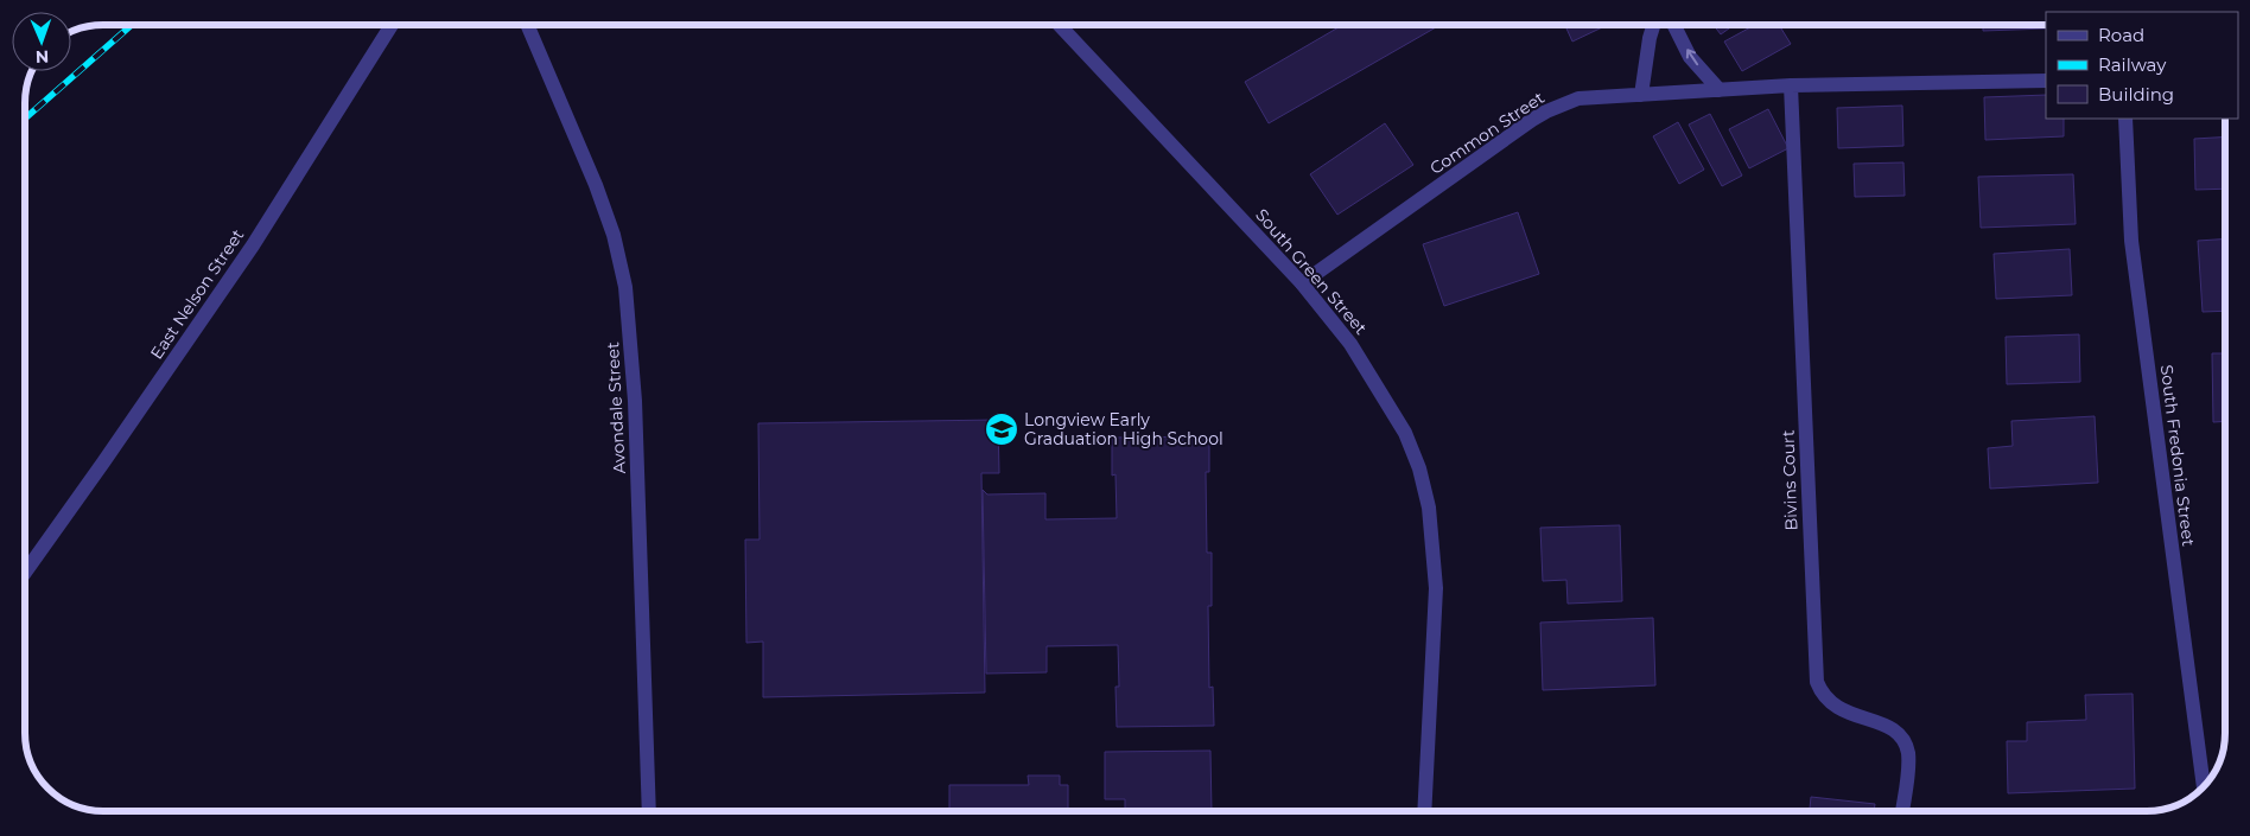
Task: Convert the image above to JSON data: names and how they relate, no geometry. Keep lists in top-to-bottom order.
{
  "streets": {
    "street": [
      "Common Street",
      "South Green Street",
      "East Nelson Street",
      "Avondale Street",
      "South Fredonia Street",
      "Bivins Court"
    ]
  },
  "crossings": [
    ["Common Street", "South Green Street"],
    ["Common Street", "Bivins Court"]
  ],
  "places": {
    "school or university": ["Longview Early Graduation High School"]
  },
  "legend": ["Road", "Railway", "Building"],
  "north": "bottom"
}
